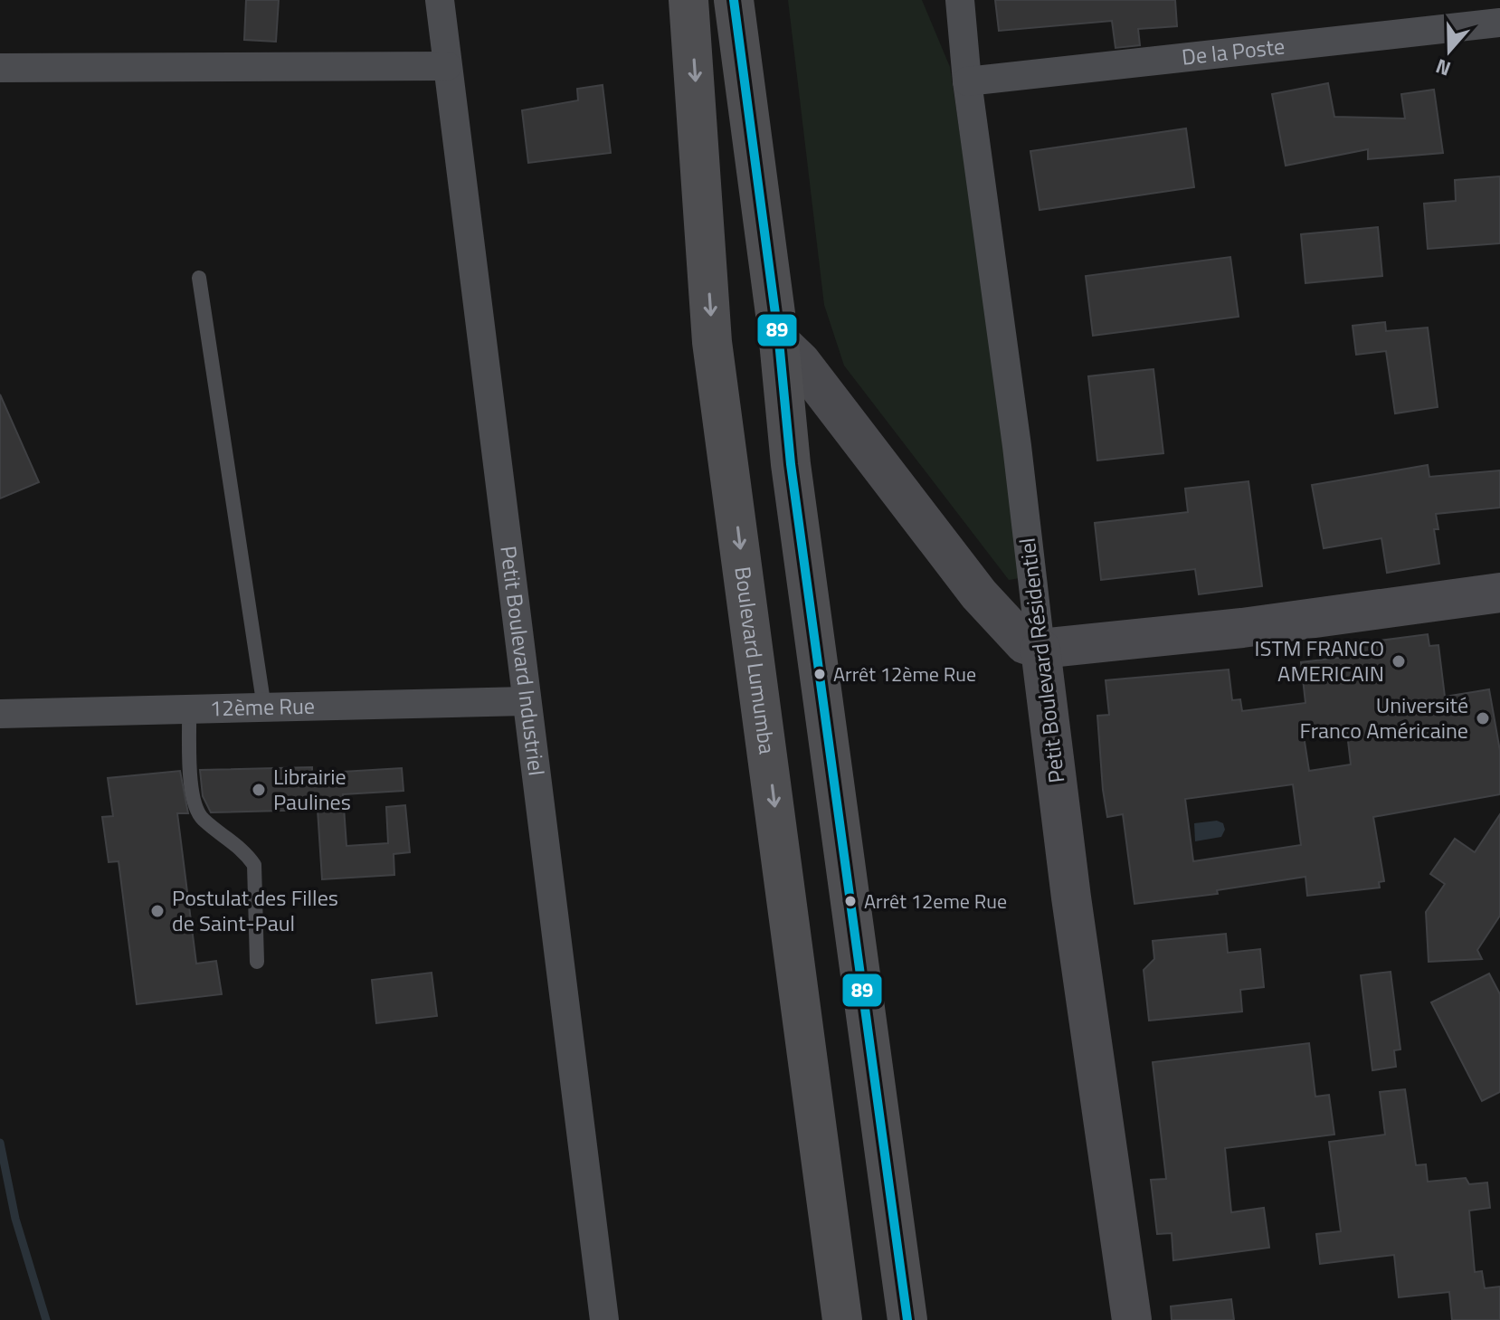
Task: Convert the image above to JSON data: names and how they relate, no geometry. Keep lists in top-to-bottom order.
{
  "streets": {
    "highway": ["Boulevard Lumumba"],
    "street": [
      "De la Poste",
      "Petit Boulevard Industriel",
      "Petit Boulevard Résidentiel",
      "12ème Rue"
    ]
  },
  "crossings": [
    ["De la Poste", "Petit Boulevard Résidentiel"],
    ["Petit Boulevard Industriel", "12ème Rue"]
  ],
  "places": [
    "ISTM FRANCO AMERICAIN",
    "Arrêt 12ème Rue",
    "Université Franco Américaine",
    "Librairie Paulines",
    "Arrêt 12eme Rue",
    "Postulat des Filles de Saint-Paul"
  ],
  "lines": ["transit line 89"],
  "north": "bottom"
}
